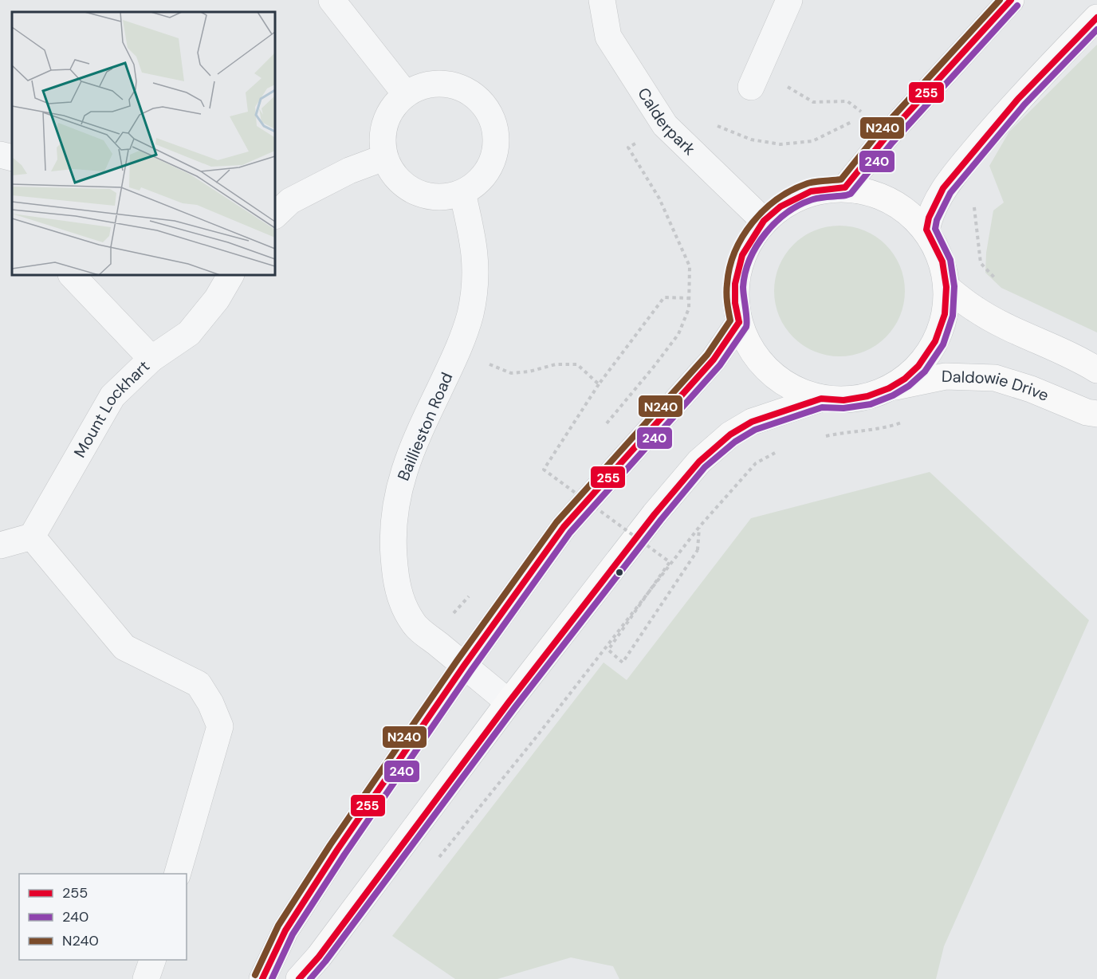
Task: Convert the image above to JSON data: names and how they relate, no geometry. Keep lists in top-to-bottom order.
{
  "streets": {
    "main road": ["Daldowie Drive"],
    "street": ["Calderpark", "Mount Lockhart", "Baillieston Road"]
  },
  "lines": ["transit line 255", "transit line N240", "transit line 240"],
  "legend": ["255", "240", "N240"]
}
